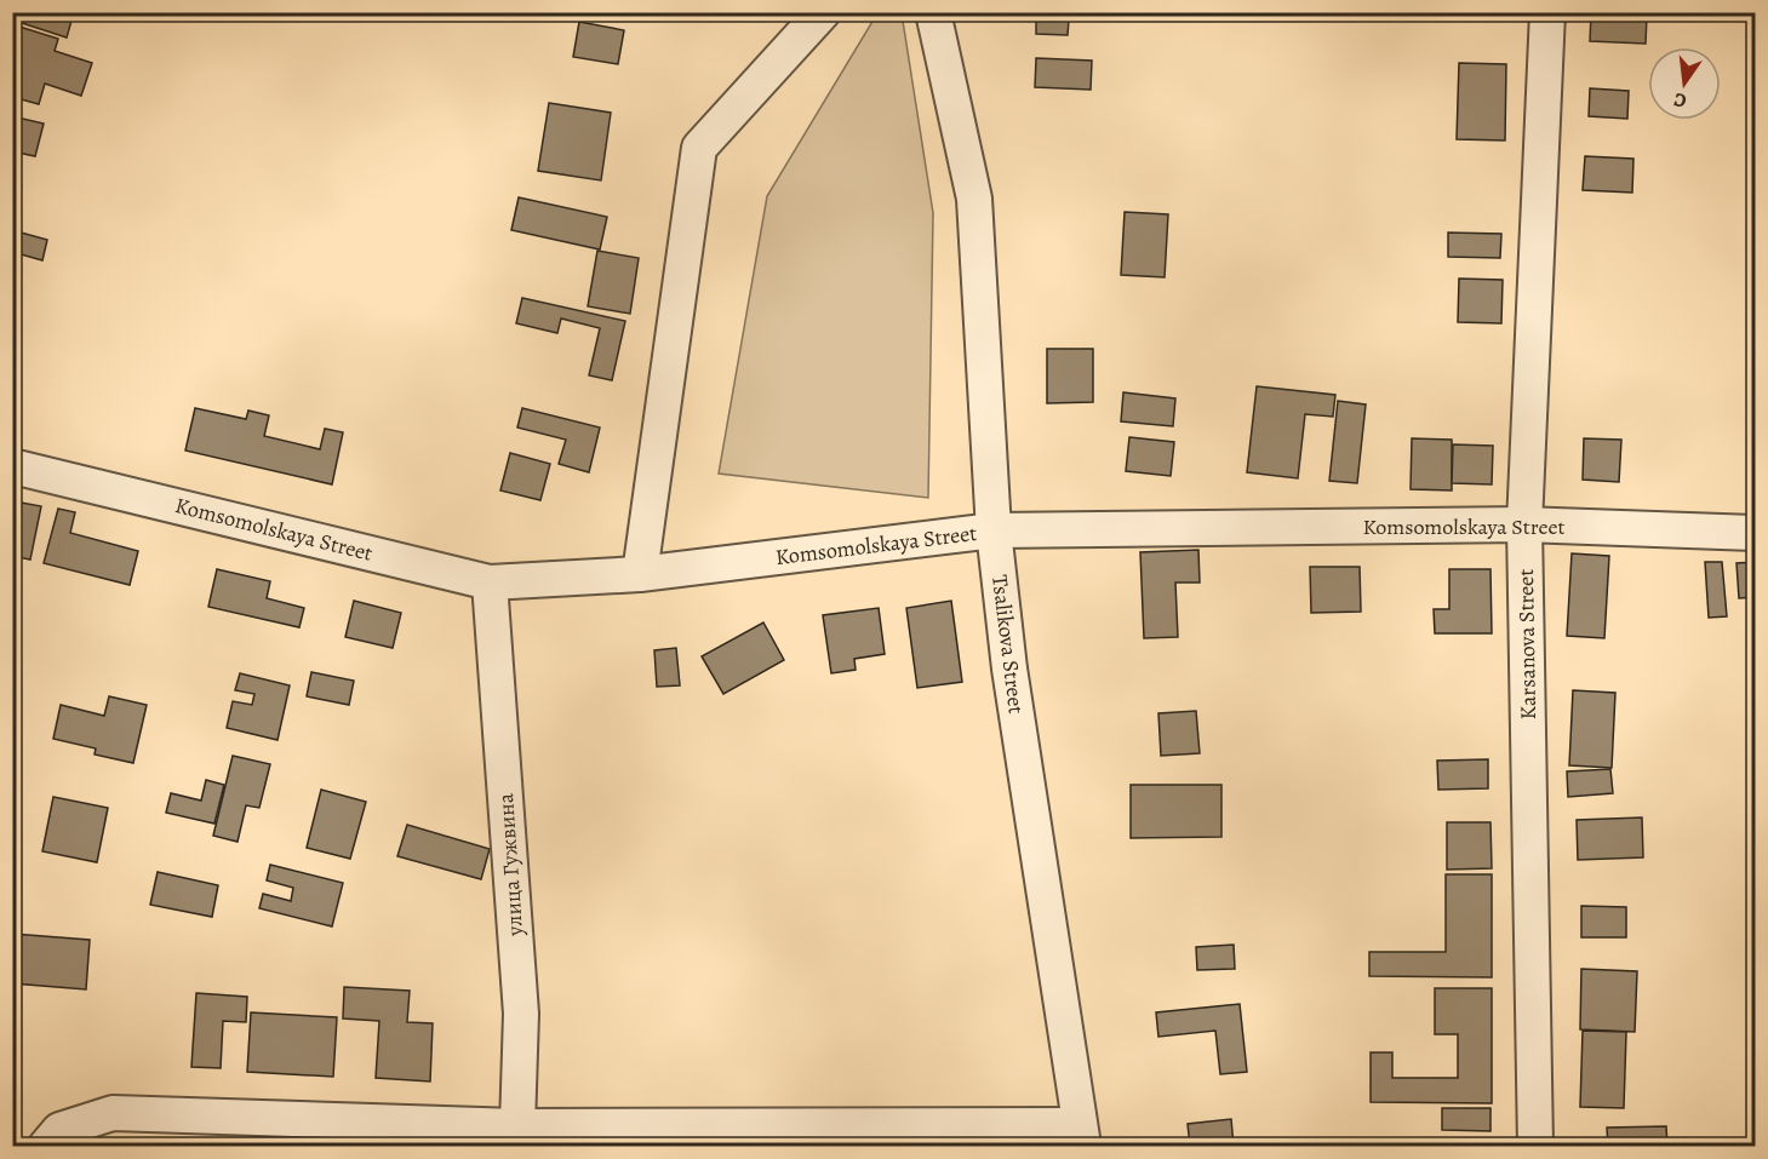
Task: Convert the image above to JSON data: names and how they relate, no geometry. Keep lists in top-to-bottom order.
{
  "streets": {
    "street": [
      "Komsomolskaya Street",
      "Tsalikova Street",
      "Karsanova Street",
      "улица Гужвина"
    ]
  },
  "crossings": [
    ["Komsomolskaya Street", "Tsalikova Street"],
    ["Komsomolskaya Street", "Karsanova Street"],
    ["Komsomolskaya Street", "улица Гужвина"]
  ],
  "north": "bottom"
}
